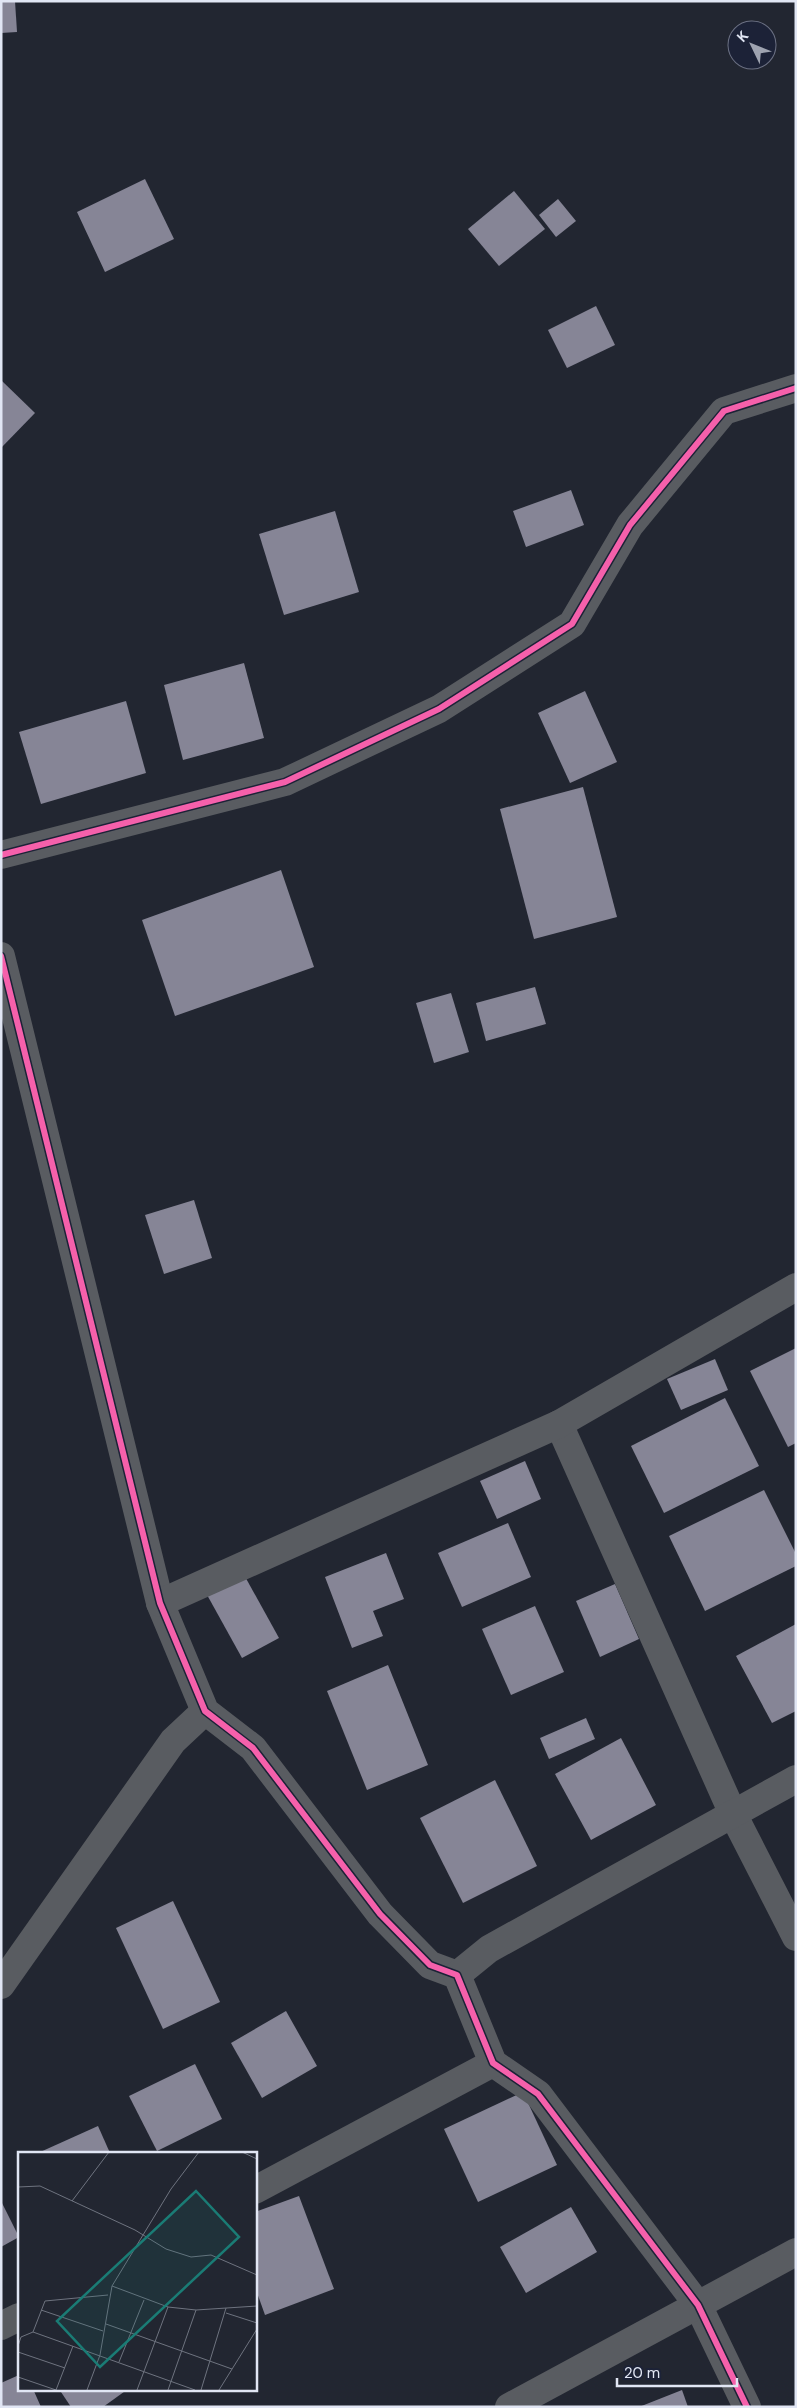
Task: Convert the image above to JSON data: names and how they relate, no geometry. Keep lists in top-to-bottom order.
{
  "scale_bar": "20 m",
  "north": "top left"
}
